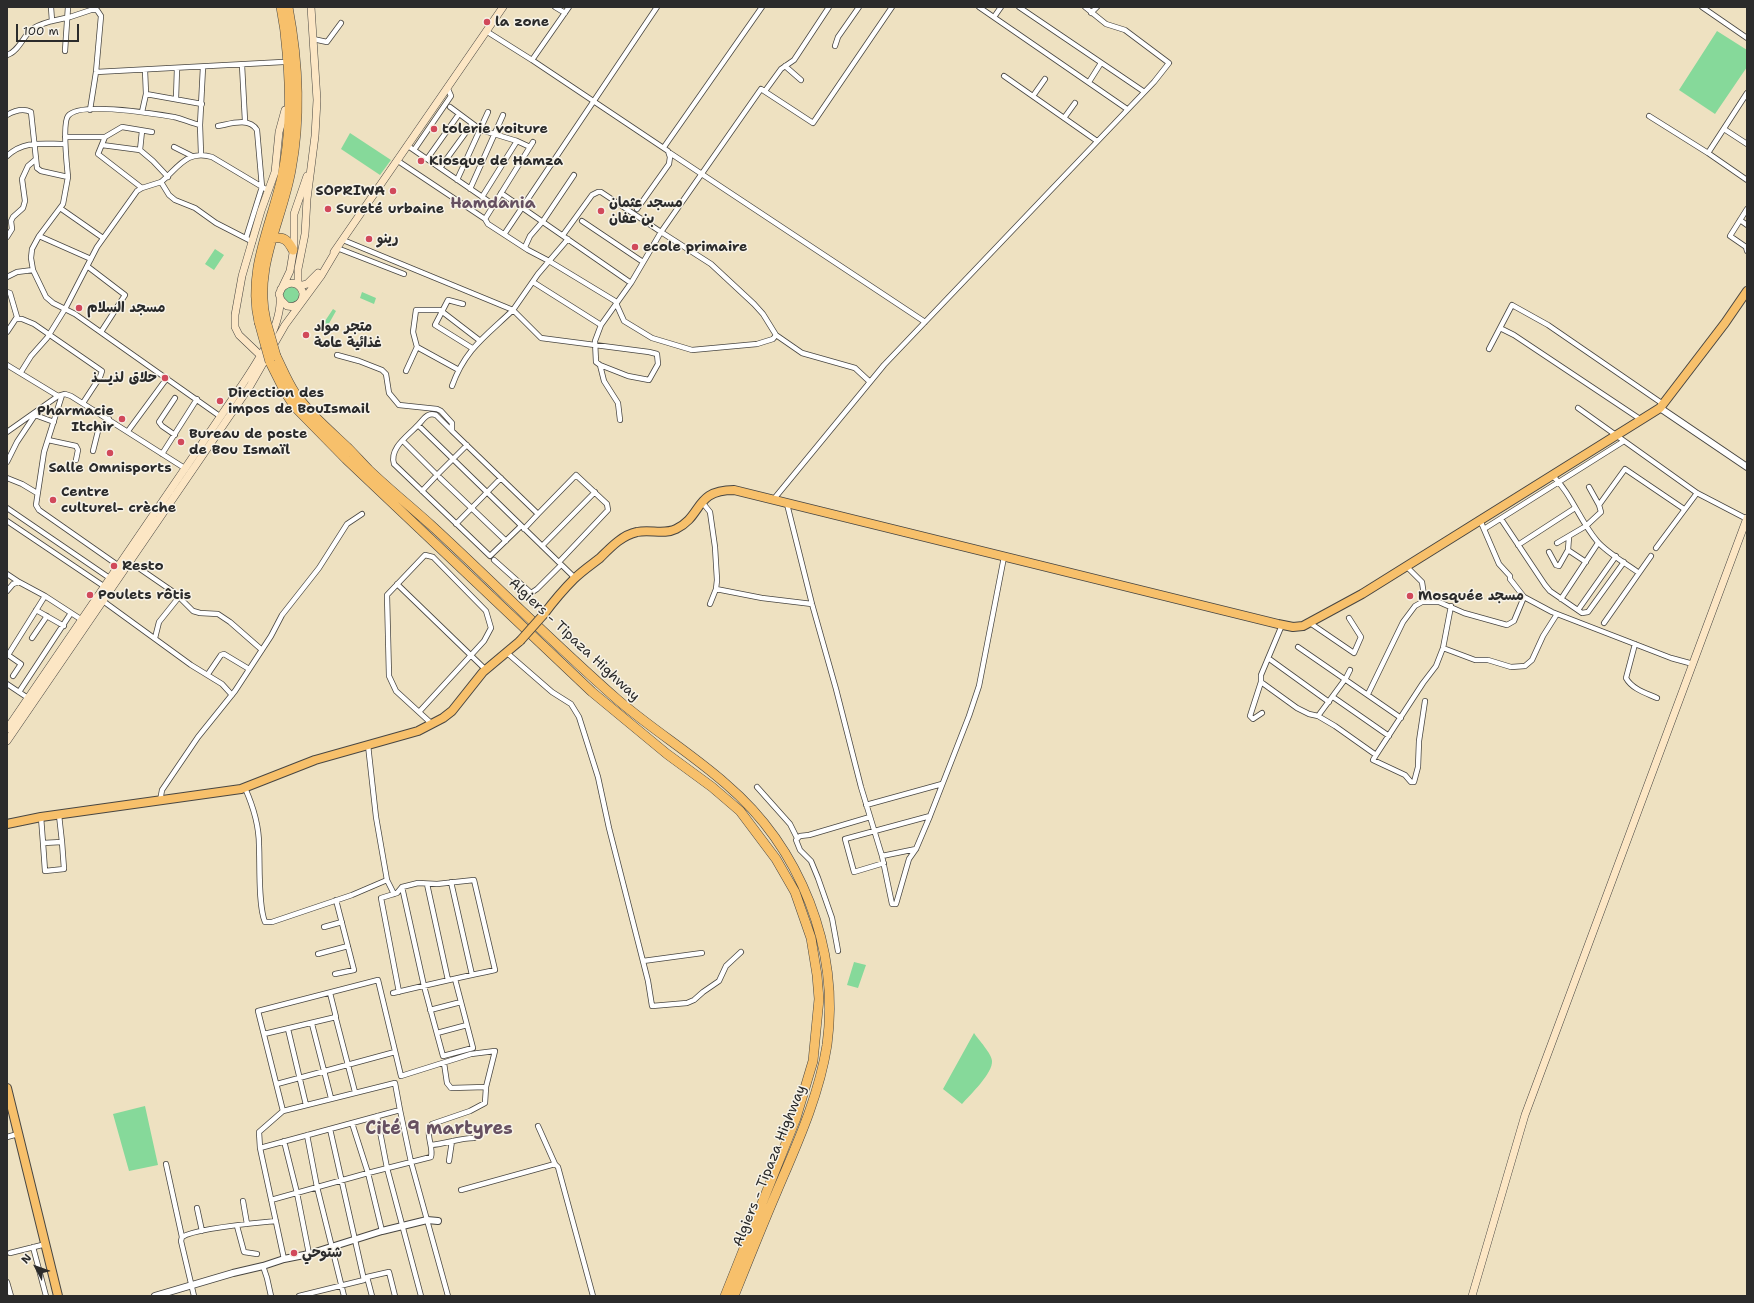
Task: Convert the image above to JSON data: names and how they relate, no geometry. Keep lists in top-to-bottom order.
{
  "streets": {
    "highway": ["Algiers - Tipaza Highway"]
  },
  "districts": ["Hamdania", "Cité 9 martyres"],
  "places": [
    "la zone",
    "tolerie voiture",
    "Kiosque de Hamza",
    "SOPRIWA",
    "Sureté urbaine",
    "مسجد عثمان بن عفان",
    "رينو",
    "ecole primaire",
    "مسجد السلام",
    "متجر مواد غذائية عامة",
    "حلاق لذيـــذ",
    "Direction des impos de BouIsmail",
    "Pharmacie Itchir",
    "Bureau de poste de Bou Ismaïl",
    "Salle Omnisports",
    "Centre culturel- crèche",
    "Resto",
    "Poulets rôtis",
    "Mosquée مسجد",
    "شتوحي"
  ],
  "scale_bar": "100 m",
  "north": "top left"
}
